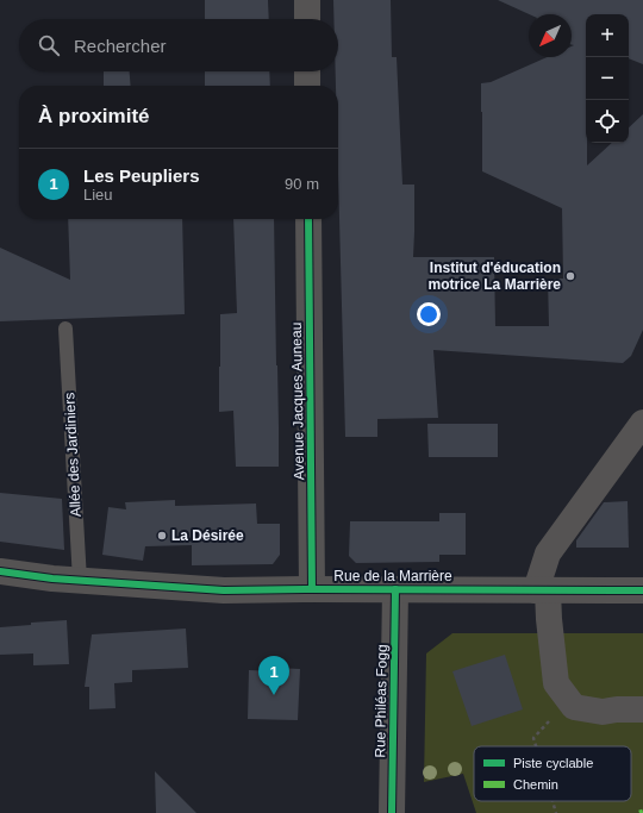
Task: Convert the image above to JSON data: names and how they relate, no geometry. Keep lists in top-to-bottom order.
{
  "streets": {
    "street": ["Avenue Jacques Auneau", "Rue de la Marrière", "Rue Philéas Fogg"],
    "lane": ["Allée des Jardiniers"]
  },
  "crossings": [
    ["Avenue Jacques Auneau", "Rue de la Marrière"],
    ["Allée des Jardiniers", "Rue de la Marrière"],
    ["Rue de la Marrière", "Rue Philéas Fogg"]
  ],
  "places": ["Institut d'éducation motrice La Marrière", "La Désirée"],
  "legend": ["Piste cyclable", "Chemin"],
  "north": "bottom left",
  "page": {
    "map_buttons": ["+", "−"],
    "search": "Rechercher",
    "heading": "À proximité",
    "list": [
      {
        "mark": "1",
        "name": "Les Peupliers",
        "note": "Lieu",
        "value": "90 m"
      }
    ],
    "pins": "1"
  }
}
